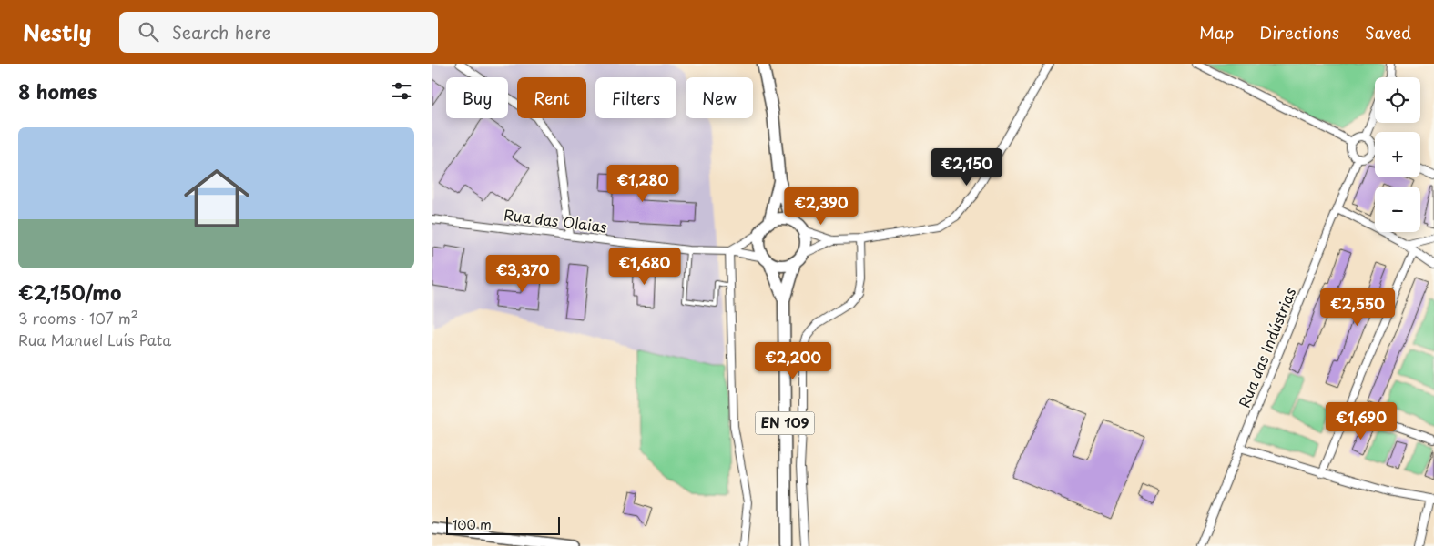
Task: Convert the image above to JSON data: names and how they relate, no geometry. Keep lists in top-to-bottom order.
{
  "streets": {
    "main road": ["EN 109"],
    "street": ["Rua das Olaias", "Rua das Indústrias"]
  },
  "scale_bar": "100 m",
  "page": {
    "header": "Nestly",
    "search": "Search here",
    "nav": ["Map", "Directions", "Saved"],
    "heading": "8 homes",
    "map_buttons": ["+", "−"],
    "chip": [
      "Buy",
      "Rent",
      "Filters",
      "New"
    ],
    "list": [
      {
        "name": "€2,150/mo",
        "note": "3 rooms · 107 m² · Rua Manuel Luís Pata"
      }
    ],
    "price": [
      "€2,150",
      "€1,280",
      "€2,390",
      "€1,680",
      "€3,370",
      "€2,550",
      "€2,200",
      "€1,690"
    ],
    "scale": "100 m"
  }
}
